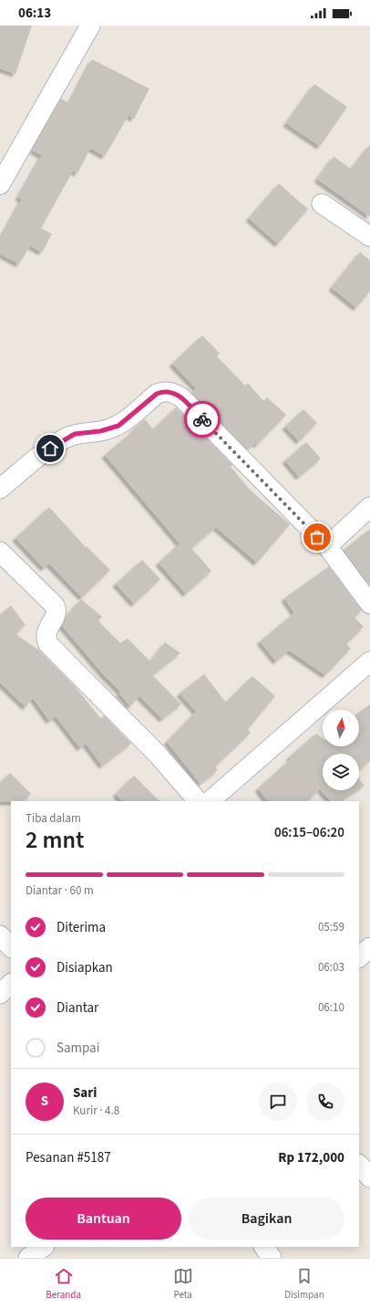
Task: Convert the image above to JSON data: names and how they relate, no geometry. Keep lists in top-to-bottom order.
{
  "north": "top",
  "page": {
    "status": "06:13",
    "heading": ["2 mnt", "Tiba dalam", "06:15–06:20"],
    "panel": [
      "Sari",
      "Kurir · 4.8",
      "Pesanan #5187",
      "Rp 172,000"
    ],
    "bar": "Diantar · 60 m",
    "list": [
      ["Diterima", "05:59"],
      ["Disiapkan", "06:03"],
      ["Diantar", "06:10"],
      "Sampai"
    ],
    "round": "S",
    "buttons": ["Bantuan", "Bagikan"],
    "tabs": ["Beranda", "Peta", "Disimpan"]
  }
}
